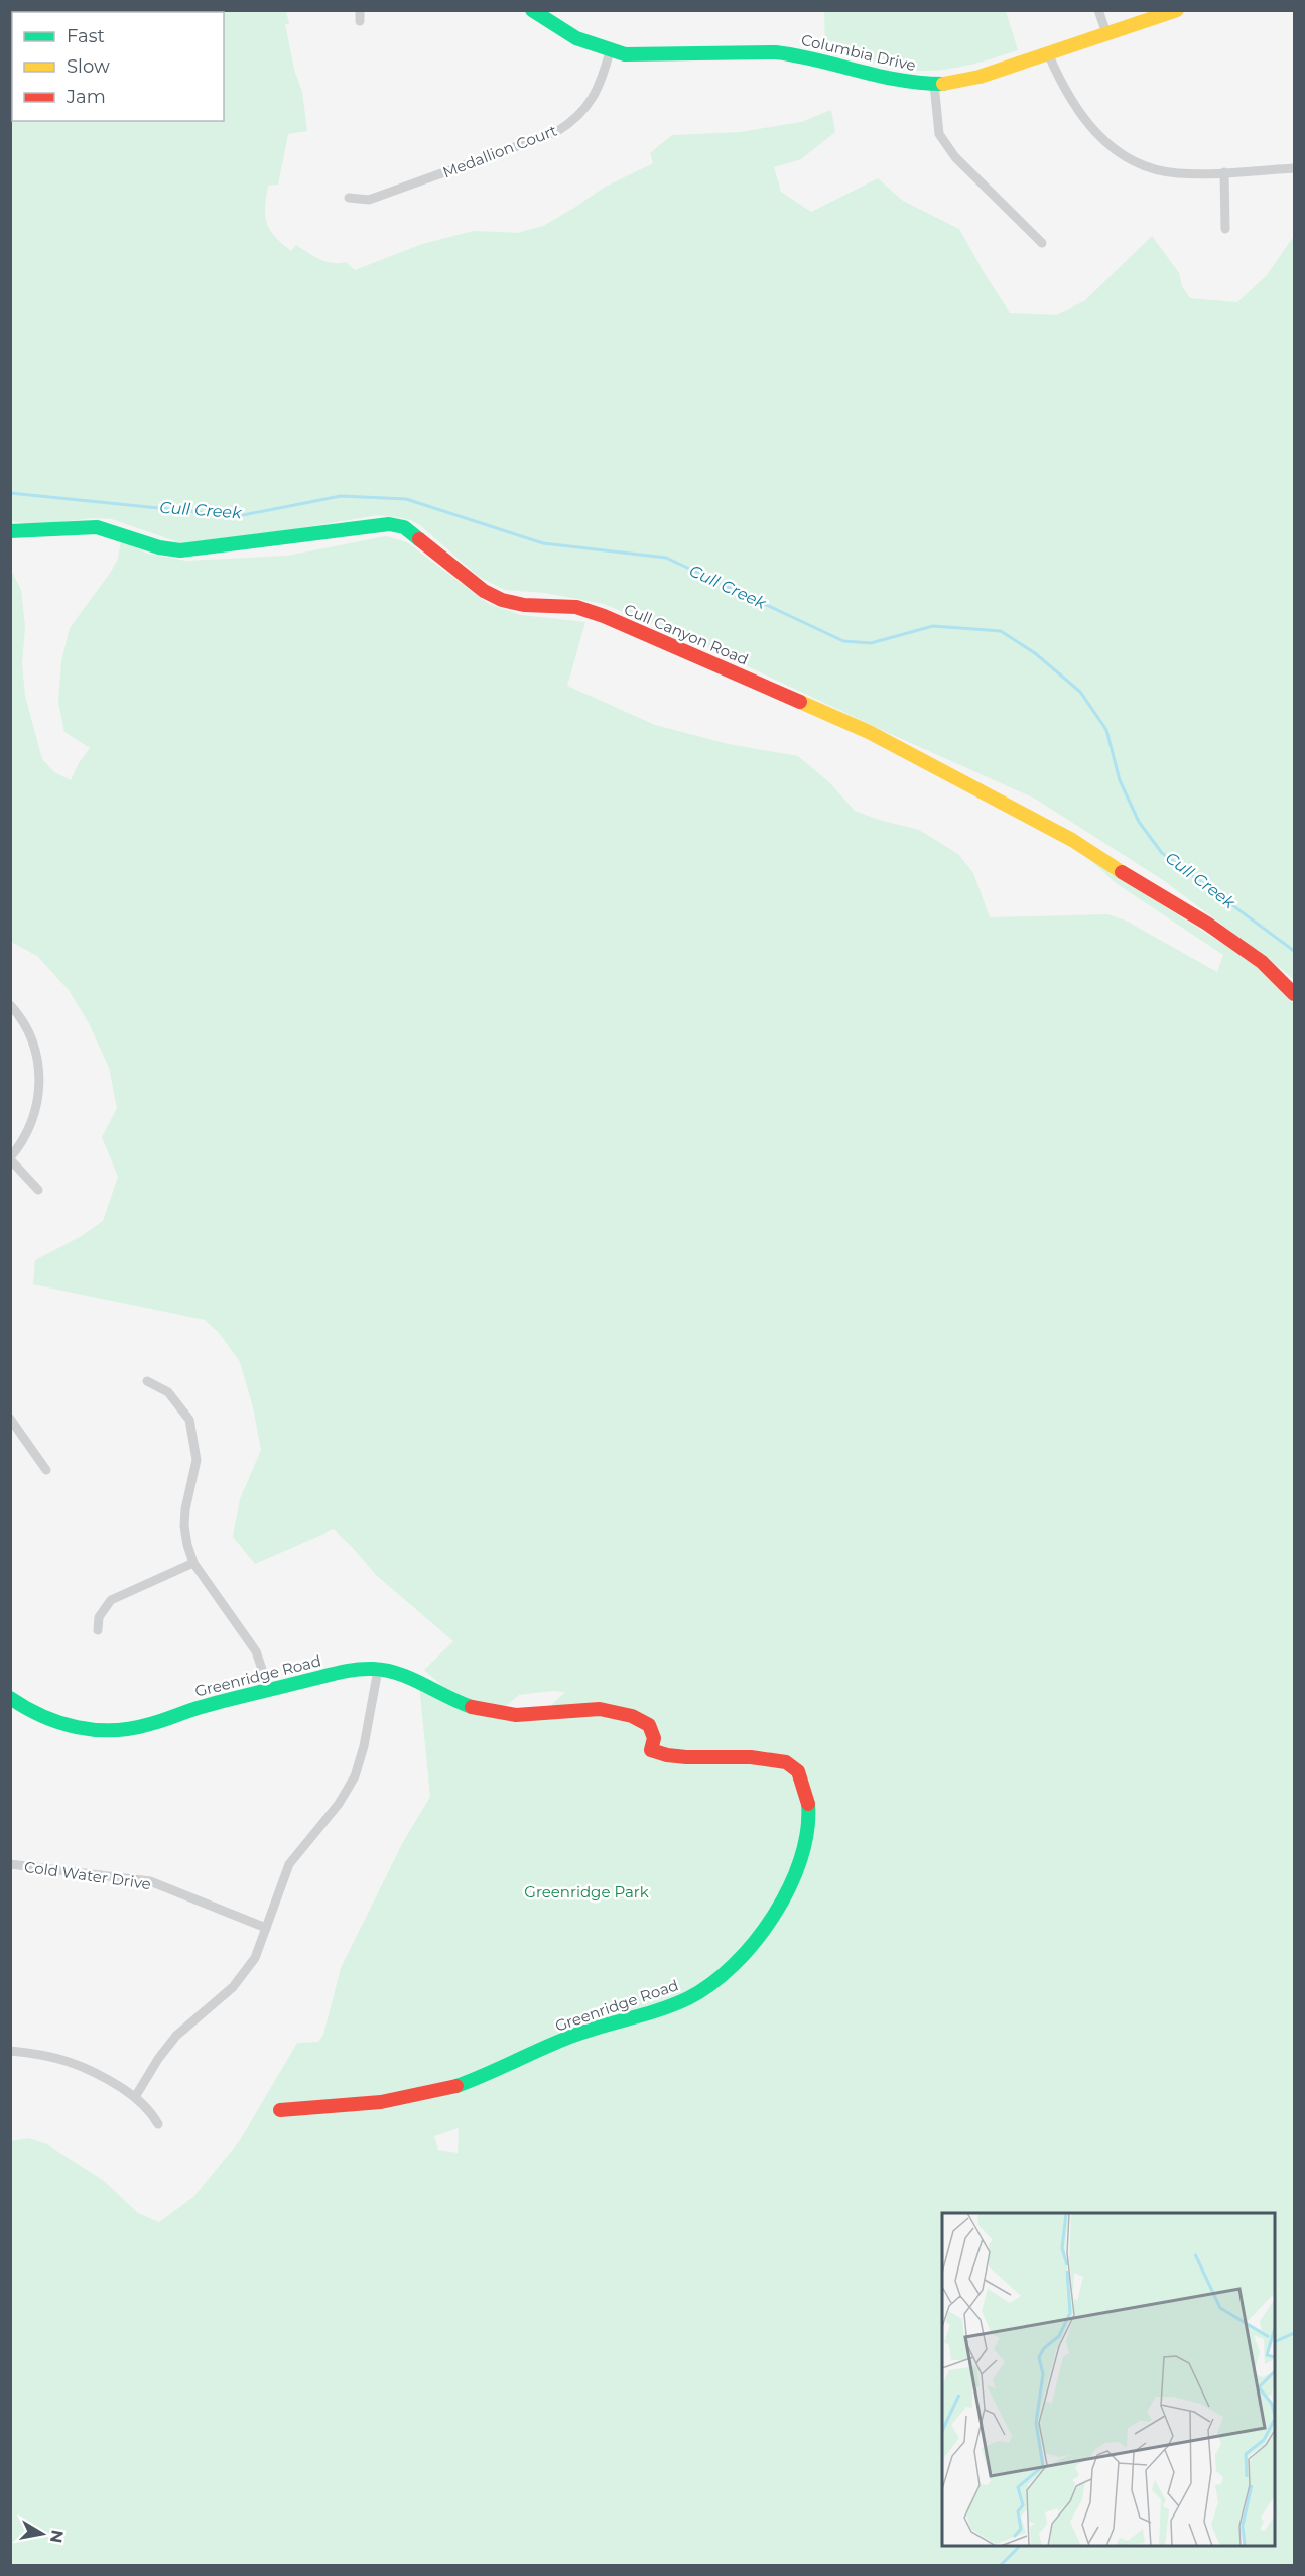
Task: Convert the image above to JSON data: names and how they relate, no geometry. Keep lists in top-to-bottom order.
{
  "streets": {
    "street": [
      "Columbia Drive",
      "Medallion Court",
      "Cull Canyon Road",
      "Greenridge Road",
      "Cold Water Drive"
    ]
  },
  "crossings": [
    ["Columbia Drive", "Medallion Court"]
  ],
  "water": ["Cull Creek"],
  "parks": ["Greenridge Park"],
  "legend": ["Fast", "Slow", "Jam"],
  "north": "right"
}
